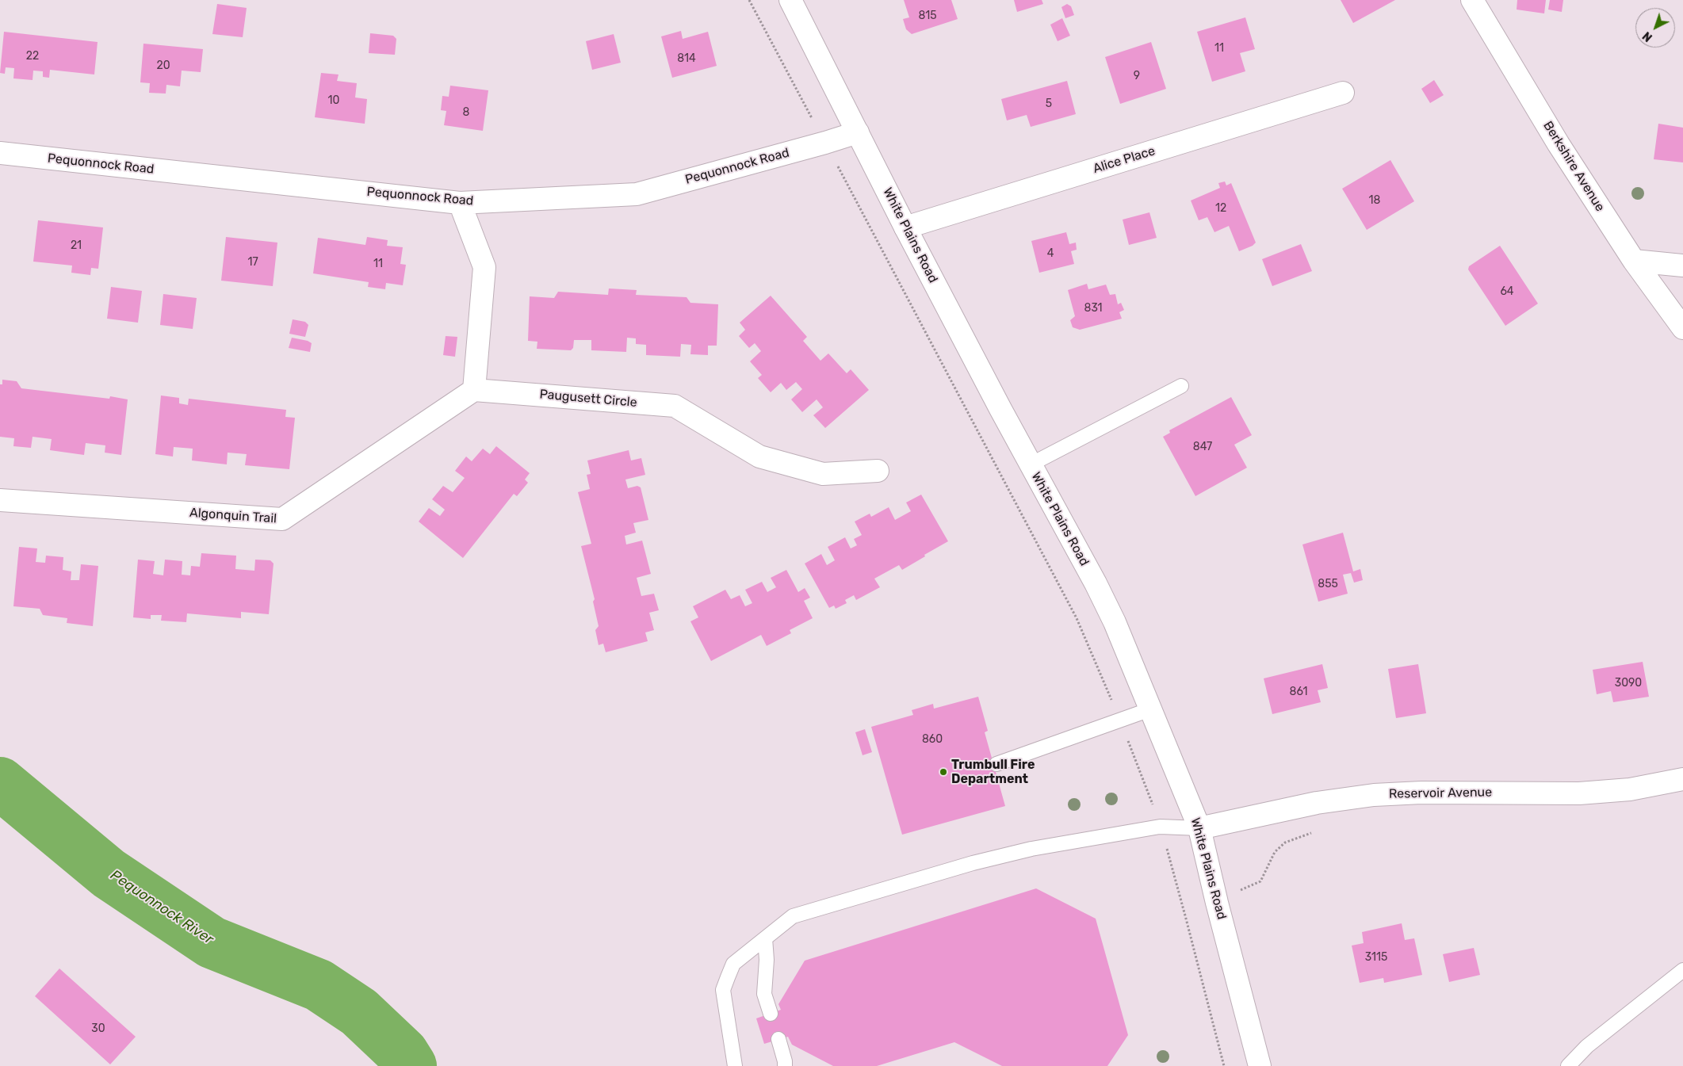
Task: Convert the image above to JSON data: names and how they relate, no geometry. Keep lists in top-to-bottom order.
{
  "streets": {
    "street": [
      "Alice Place",
      "Pequonnock Road",
      "Berkshire Avenue",
      "White Plains Road",
      "Paugusett Circle",
      "Algonquin Trail",
      "Reservoir Avenue"
    ]
  },
  "crossings": [
    ["Alice Place", "White Plains Road"],
    ["Pequonnock Road", "White Plains Road"],
    ["White Plains Road", "Reservoir Avenue"],
    ["Paugusett Circle", "Algonquin Trail"]
  ],
  "water": ["Pequonnock River"],
  "places": ["Trumbull Fire Department"],
  "house_numbers": [
    "815",
    "11",
    "22",
    "814",
    "20",
    "9",
    "10",
    "5",
    "8",
    "18",
    "12",
    "21",
    "4",
    "17",
    "11",
    "64",
    "831",
    "847",
    "855",
    "3090",
    "861",
    "860",
    "3115",
    "30"
  ],
  "north": "bottom left"
}
